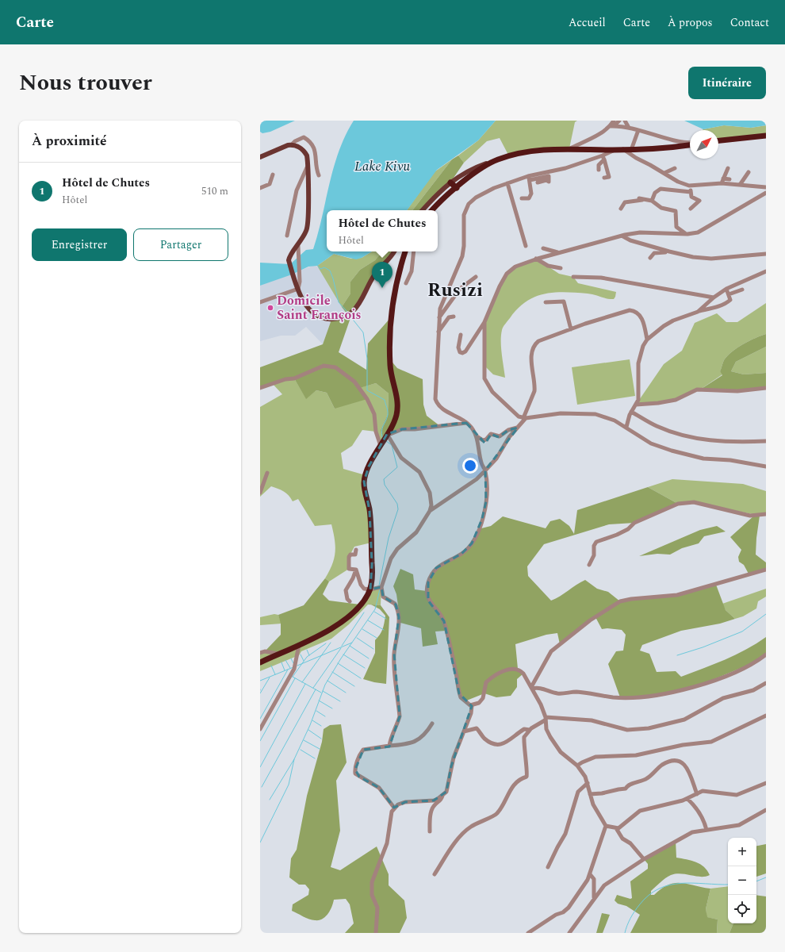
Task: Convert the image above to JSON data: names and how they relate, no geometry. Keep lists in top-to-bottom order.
{
  "districts": ["Rusizi"],
  "water": ["Lake Kivu"],
  "places": ["Domicile Saint François"],
  "north": "top right",
  "page": {
    "header": "Carte",
    "nav": [
      "Accueil",
      "Carte",
      "À propos",
      "Contact"
    ],
    "title": "Nous trouver",
    "buttons": [
      "Itinéraire",
      ["Enregistrer", "Partager"]
    ],
    "heading": "À proximité",
    "list": [
      {
        "mark": "1",
        "name": "Hôtel de Chutes",
        "note": "Hôtel",
        "value": "510 m"
      }
    ],
    "popup": ["Hôtel de Chutes", "Hôtel"],
    "pins": "1",
    "map_buttons": ["+", "−"]
  }
}
